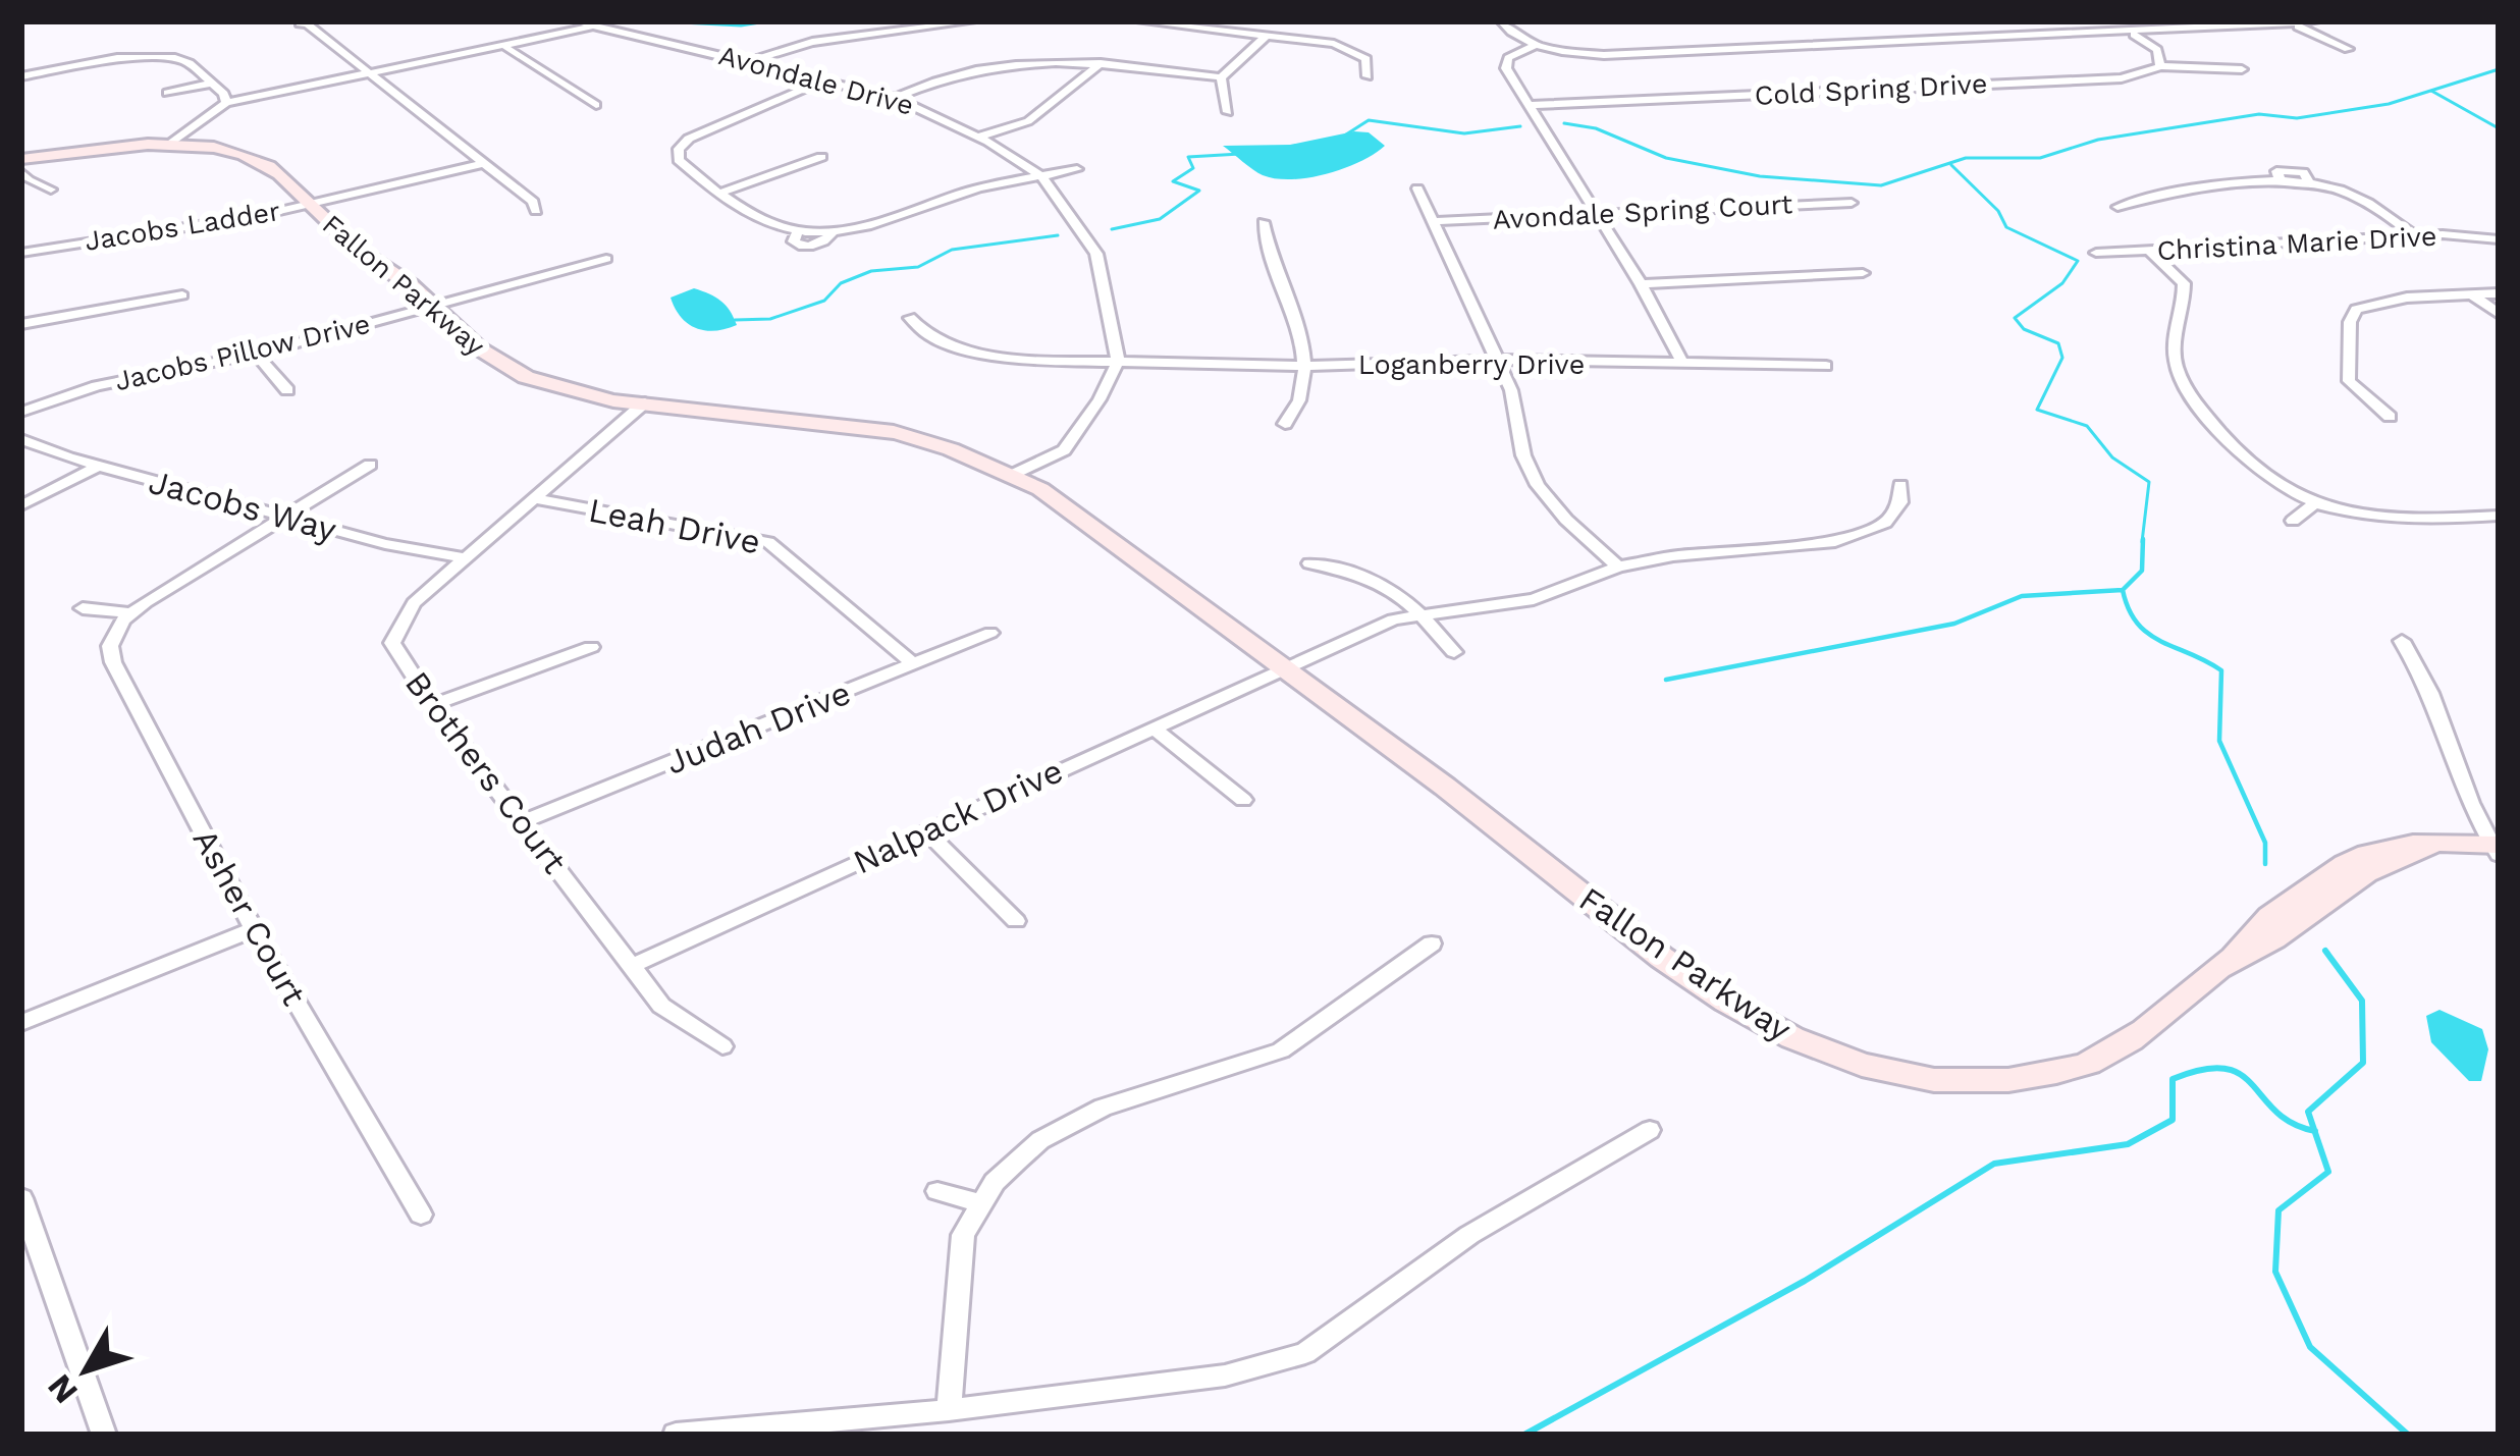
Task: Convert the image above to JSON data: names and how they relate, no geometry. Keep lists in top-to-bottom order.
{
  "streets": {
    "street": [
      "Avondale Drive",
      "Cold Spring Drive",
      "Avondale Spring Court",
      "Jacobs Ladder",
      "Christina Marie Drive",
      "Fallon Parkway",
      "Jacobs Pillow Drive",
      "Loganberry Drive",
      "Jacobs Way",
      "Leah Drive",
      "Judah Drive",
      "Brothers Court",
      "Nalpack Drive",
      "Asher Court"
    ]
  },
  "crossings": [
    ["Avondale Drive", "Loganberry Drive"],
    ["Jacobs Ladder", "Fallon Parkway"],
    ["Fallon Parkway", "Jacobs Pillow Drive"],
    ["Fallon Parkway", "Brothers Court"],
    ["Fallon Parkway", "Nalpack Drive"],
    ["Jacobs Way", "Brothers Court"],
    ["Leah Drive", "Judah Drive"],
    ["Leah Drive", "Brothers Court"],
    ["Judah Drive", "Brothers Court"],
    ["Brothers Court", "Nalpack Drive"]
  ],
  "north": "bottom left"
}
